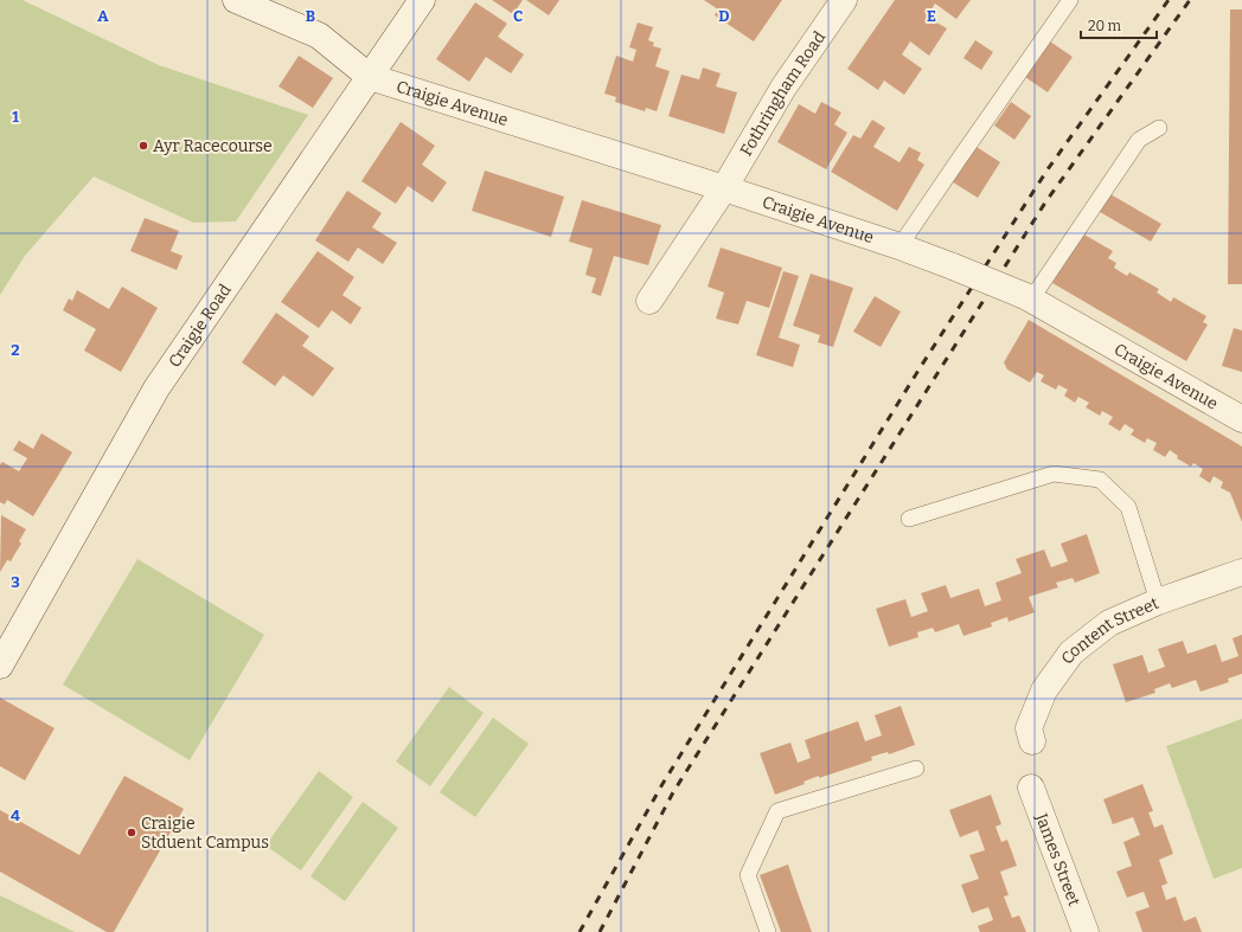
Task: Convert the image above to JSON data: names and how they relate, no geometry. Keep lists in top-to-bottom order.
{
  "streets": {
    "street": [
      "Fothringham Road",
      "Craigie Avenue",
      "Craigie Road",
      "Content Street",
      "James Street"
    ]
  },
  "crossings": [
    ["Fothringham Road", "Craigie Avenue"],
    ["Craigie Avenue", "Craigie Road"]
  ],
  "places": ["Ayr Racecourse", "Craigie Stduent Campus"],
  "scale_bar": "20 m",
  "grid": {
    "columns": [
      "A",
      "B",
      "C",
      "D",
      "E"
    ],
    "rows": [
      "1",
      "2",
      "3",
      "4"
    ]
  }
}
